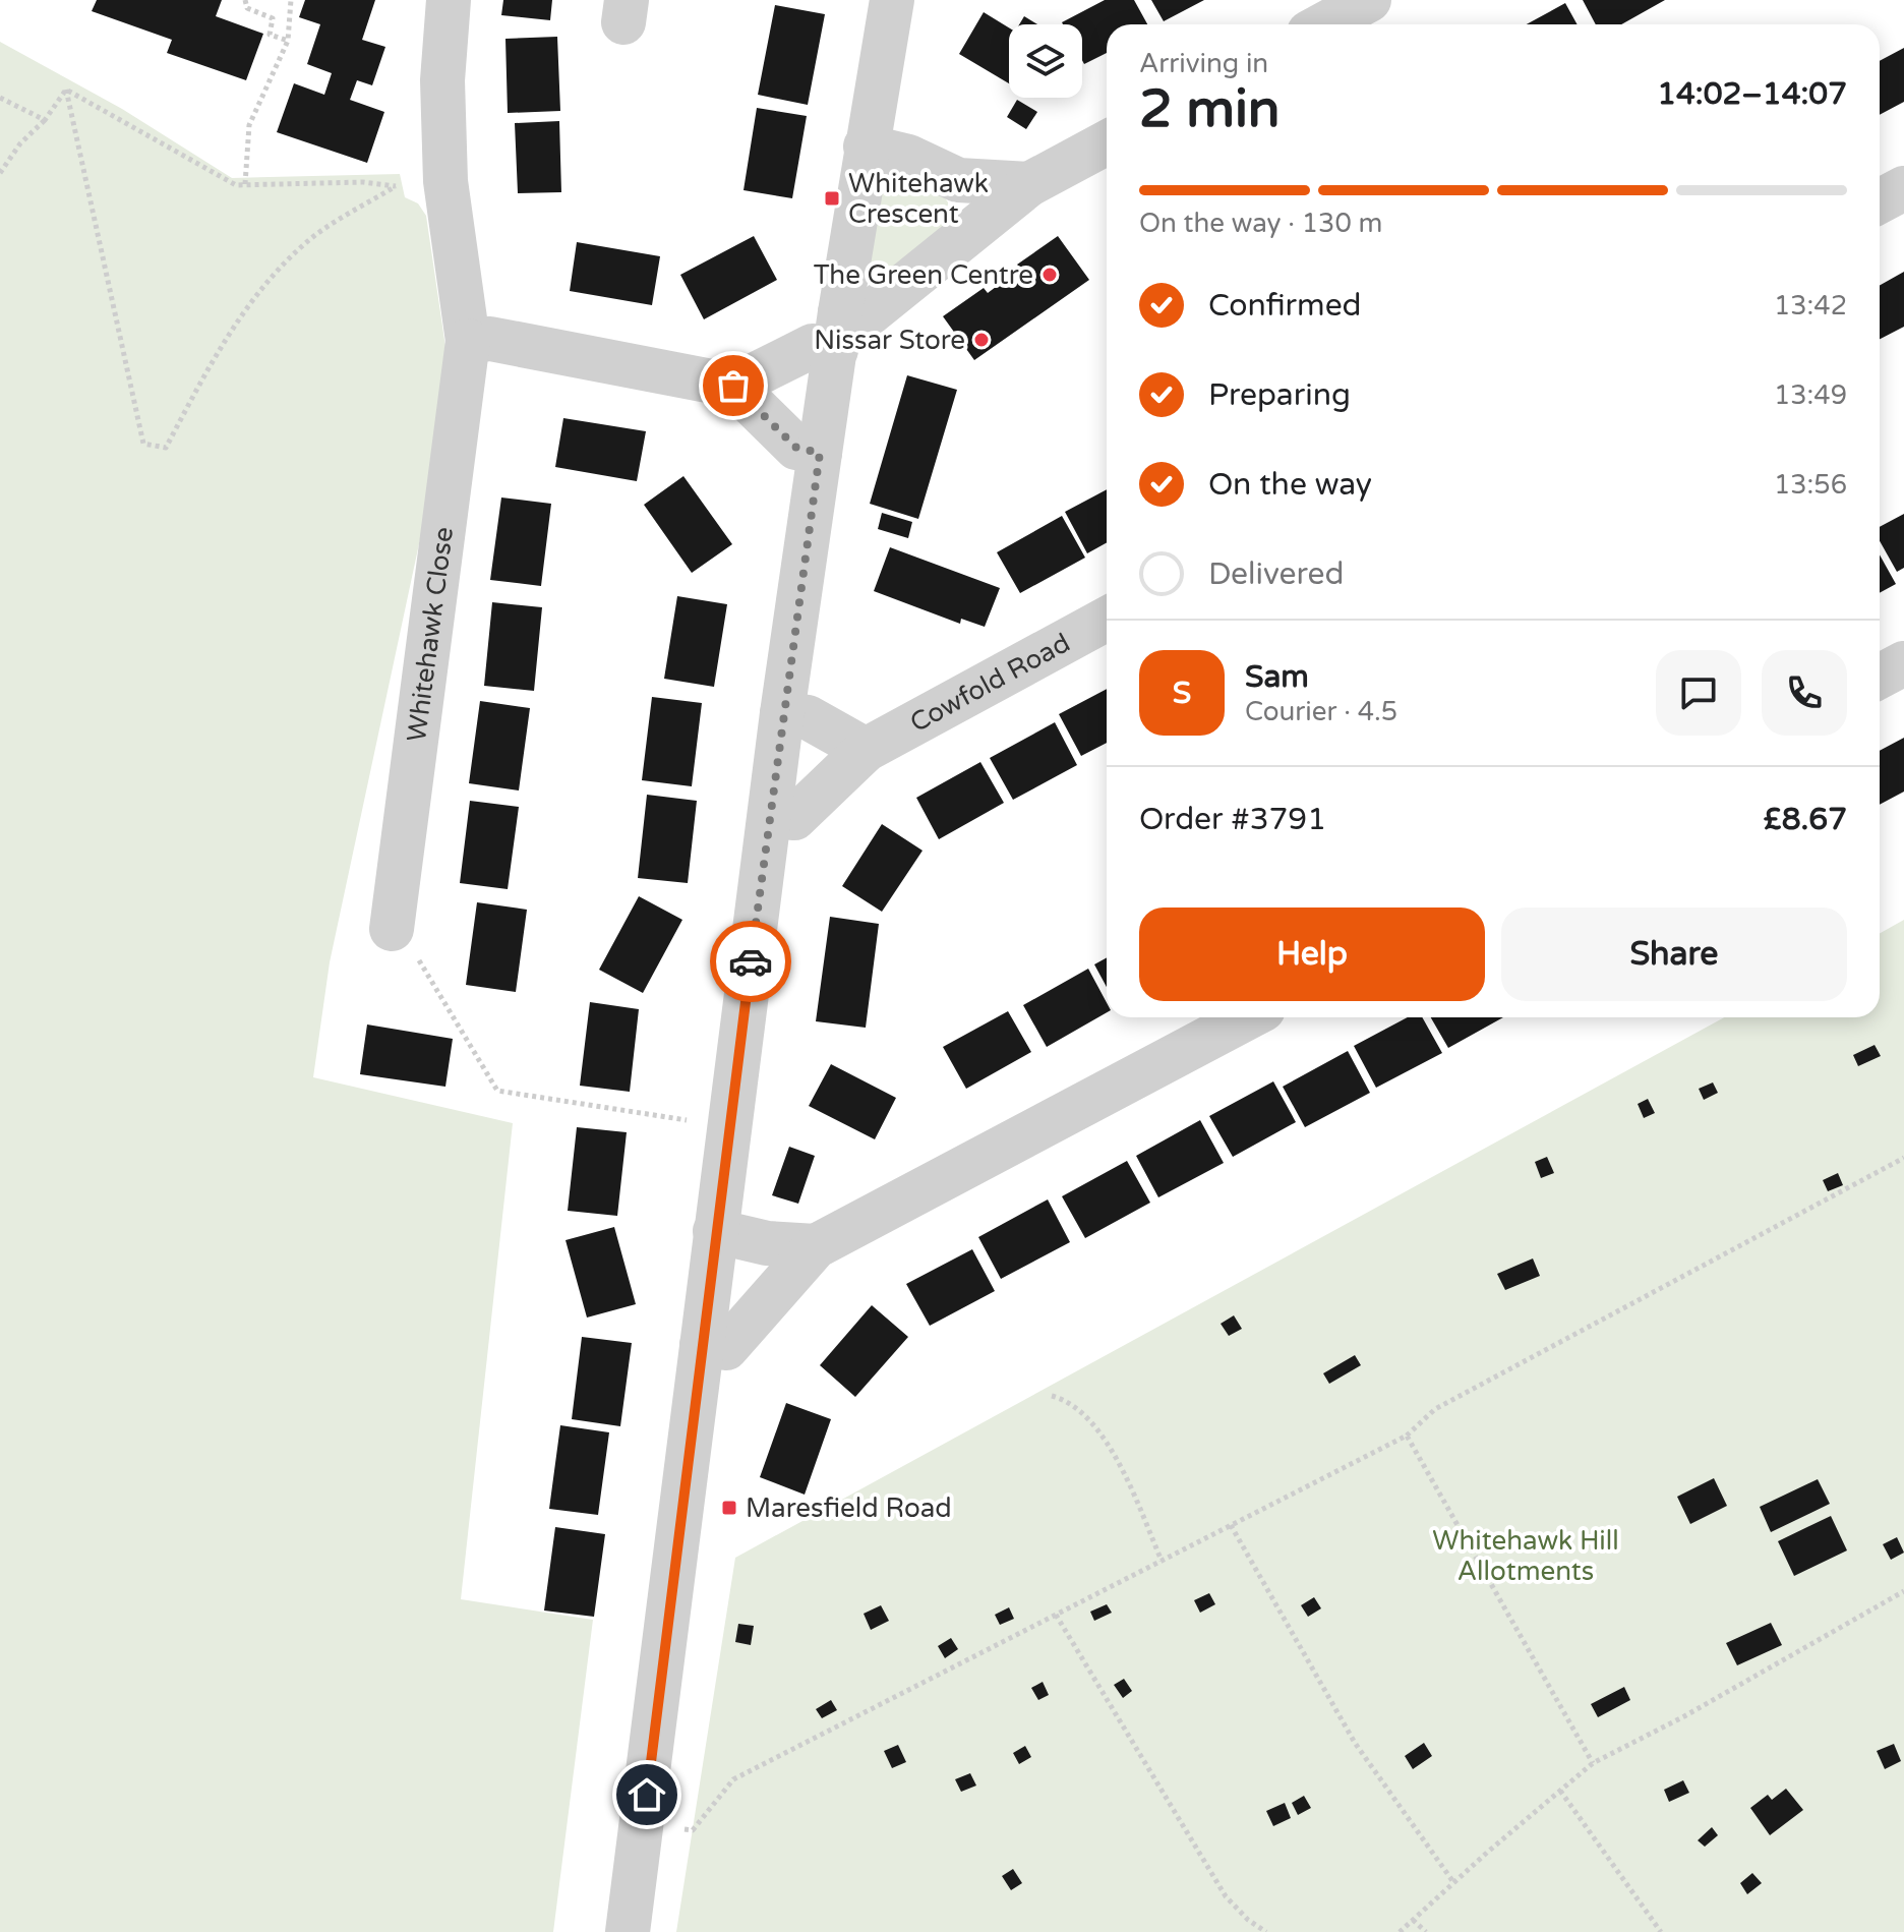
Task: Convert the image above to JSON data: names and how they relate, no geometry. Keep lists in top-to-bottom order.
{
  "streets": {
    "street": ["Whitehawk Close", "Cowfold Road"]
  },
  "parks": ["Whitehawk Hill Allotments"],
  "places": {
    "transit": ["Whitehawk Crescent", "Maresfield Road"],
    "other": ["The Green Centre", "Nissar Store"]
  },
  "page": {
    "heading": ["2 min", "Arriving in", "14:02–14:07"],
    "panel": [
      "Sam",
      "Courier · 4.5",
      "Order #3791",
      "£8.67"
    ],
    "bar": "On the way · 130 m",
    "list": [
      ["Confirmed", "13:42"],
      ["Preparing", "13:49"],
      ["On the way", "13:56"],
      "Delivered"
    ],
    "round": "S",
    "buttons": ["Help", "Share"]
  }
}
